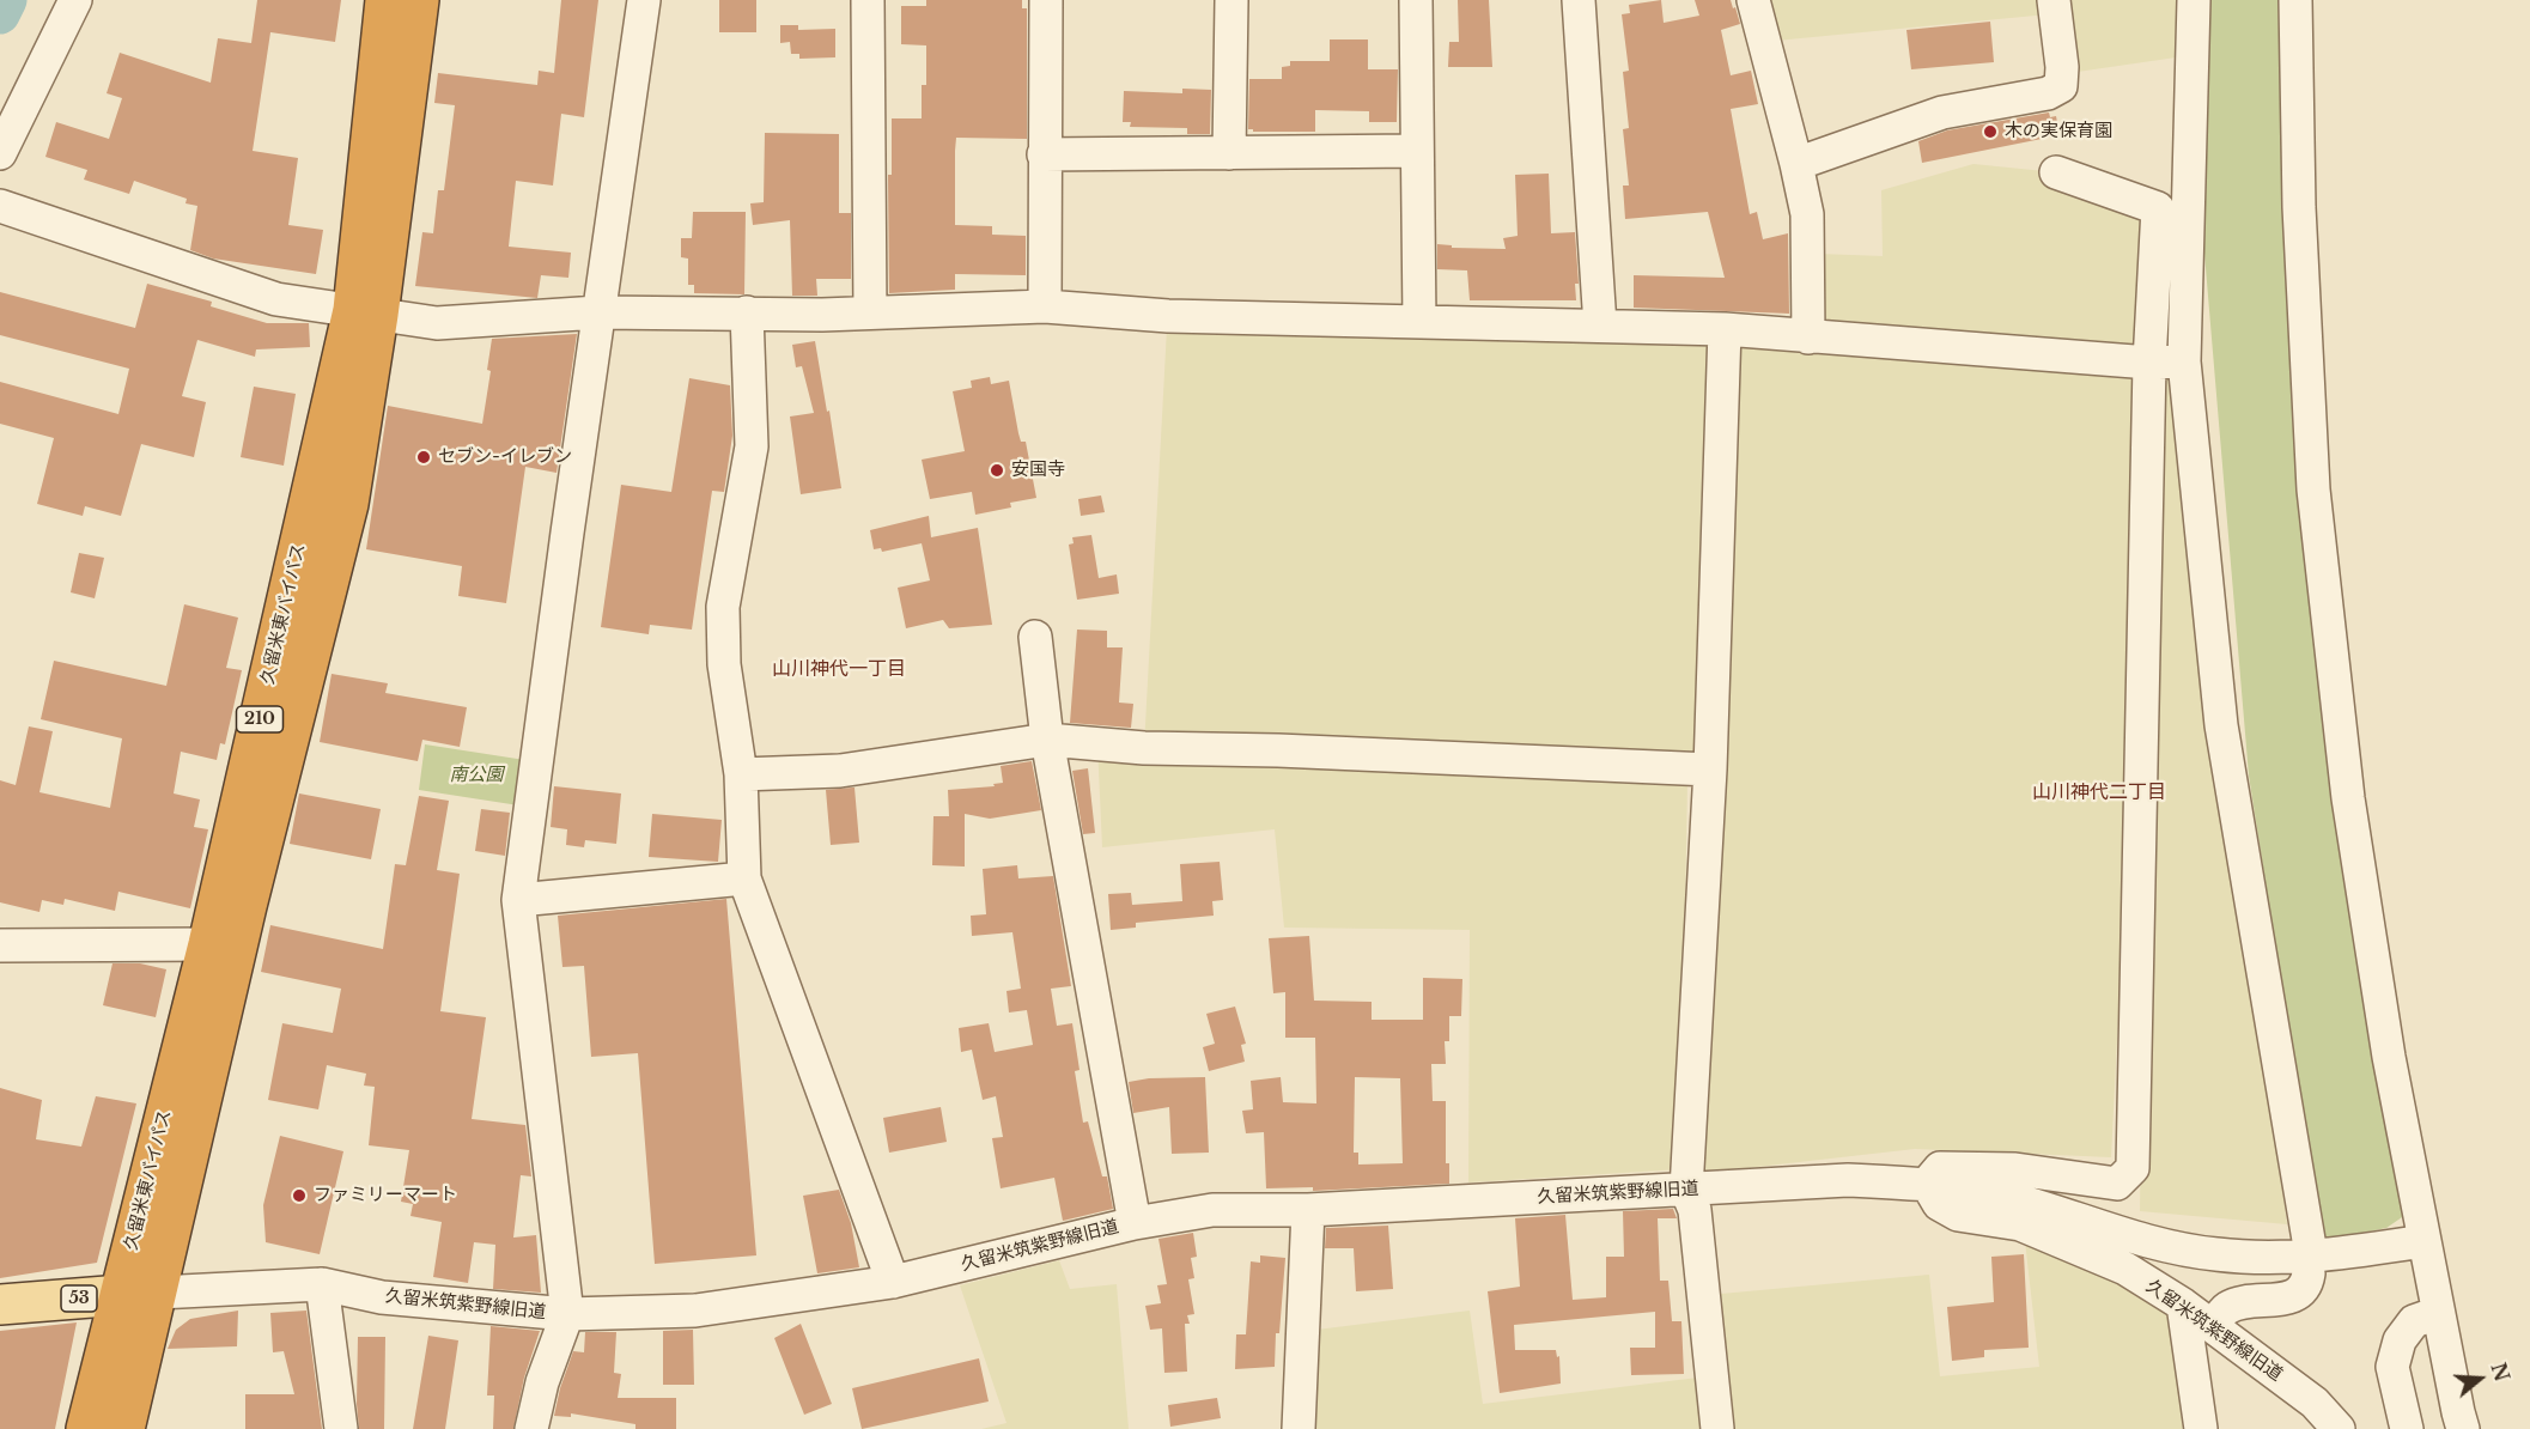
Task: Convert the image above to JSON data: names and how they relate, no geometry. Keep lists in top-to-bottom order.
{
  "streets": {
    "highway": ["久留米東バイパス", "210"],
    "main road": ["53"],
    "street": ["久留米筑紫野線旧道"]
  },
  "crossings": [
    ["久留米東バイパス", "久留米筑紫野線旧道"],
    ["久留米東バイパス", "53"],
    ["久留米筑紫野線旧道", "53"]
  ],
  "districts": ["山川神代一丁目", "山川神代二丁目"],
  "parks": ["南公園"],
  "places": [
    "木の実保育園",
    "セブン-イレブン",
    "安国寺",
    "ファミリーマート"
  ],
  "north": "right"
}
